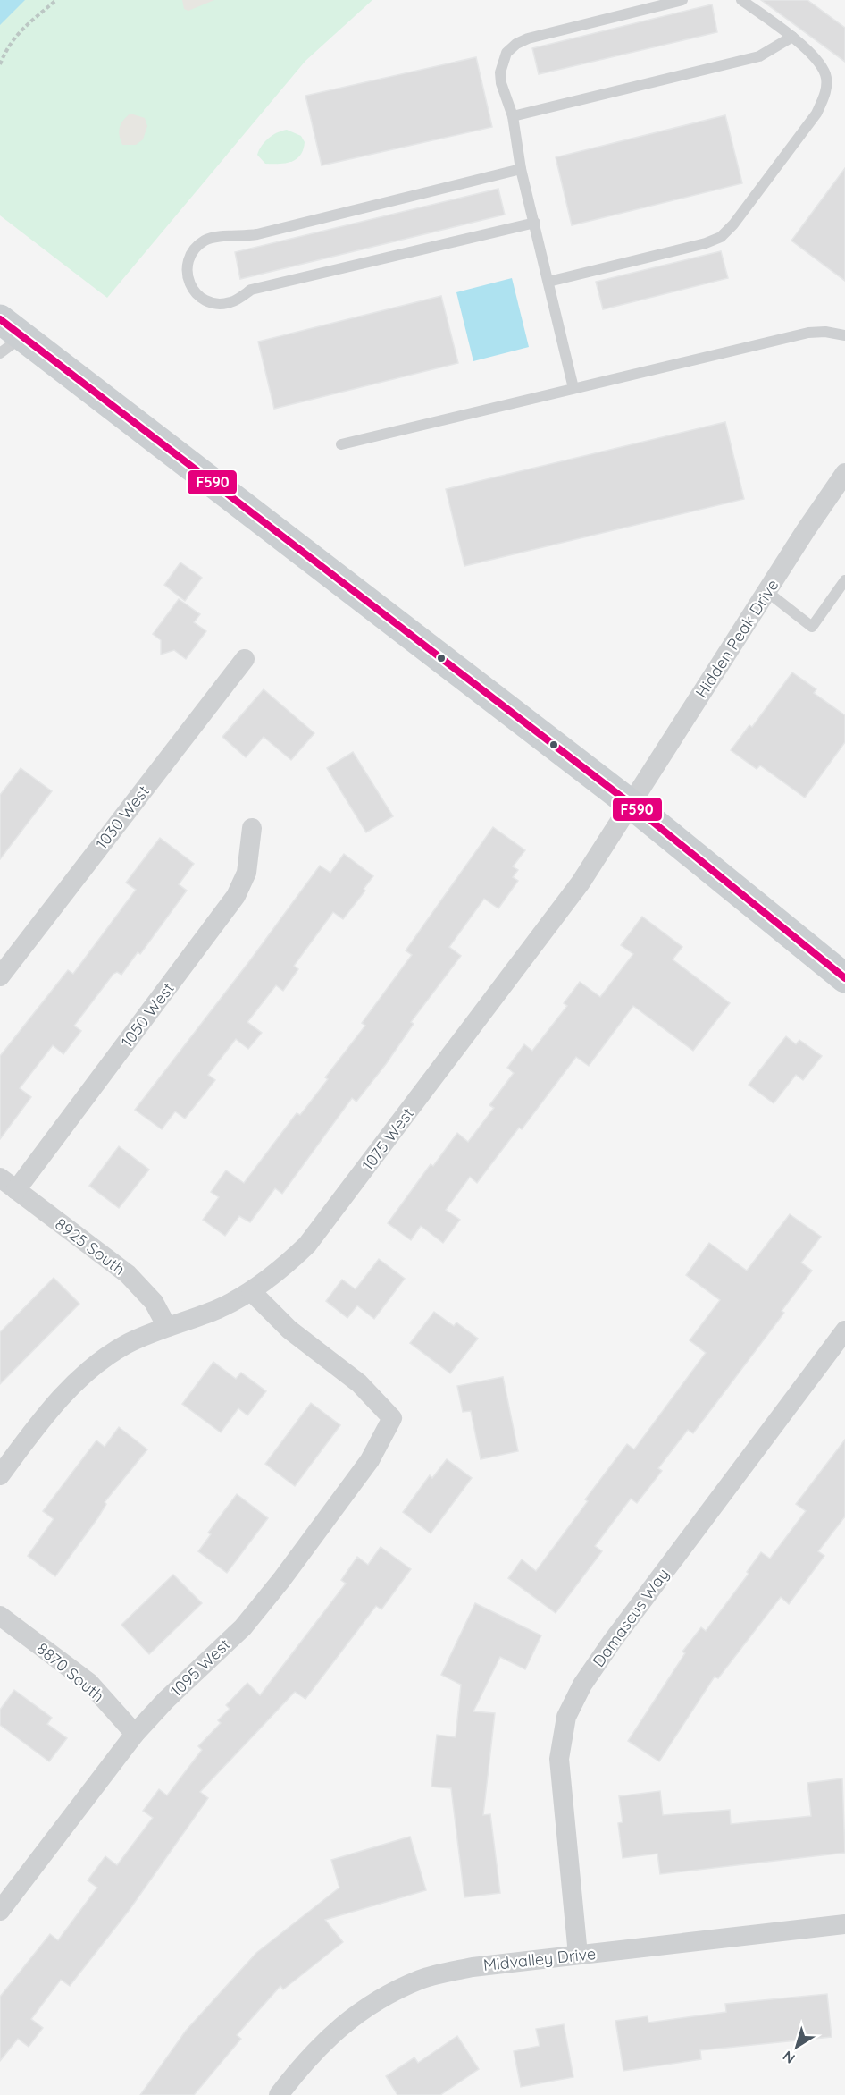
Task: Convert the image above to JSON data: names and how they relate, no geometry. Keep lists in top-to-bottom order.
{
  "streets": {
    "street": [
      "Hidden Peak Drive",
      "1030 West",
      "1050 West",
      "1075 West",
      "8925 South",
      "Damascus Way",
      "1095 West",
      "8870 South",
      "Midvalley Drive"
    ]
  },
  "crossings": [
    ["Hidden Peak Drive", "1075 West"],
    ["1050 West", "8925 South"],
    ["1075 West", "8925 South"],
    ["1075 West", "1095 West"],
    ["Damascus Way", "Midvalley Drive"],
    ["1095 West", "8870 South"]
  ],
  "lines": ["transit line F590"],
  "north": "bottom left"
}
